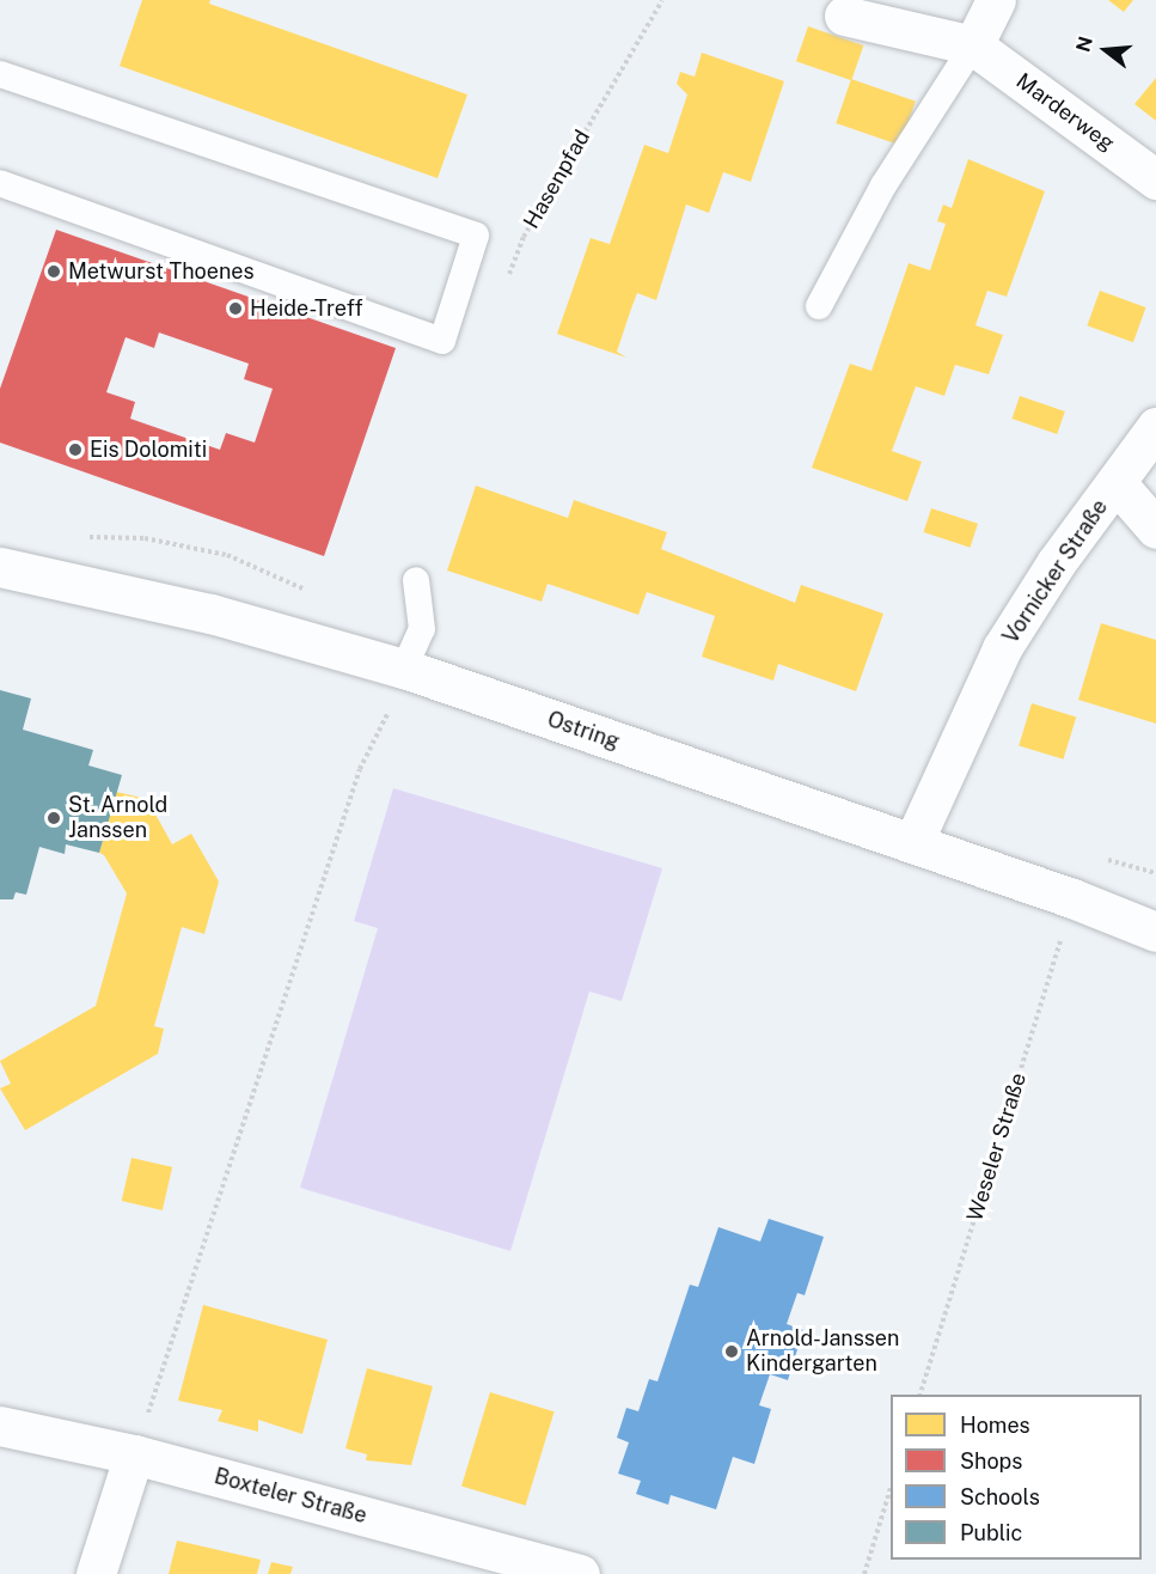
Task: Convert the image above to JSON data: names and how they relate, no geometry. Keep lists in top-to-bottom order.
{
  "streets": {
    "street": [
      "Marderweg",
      "Vornicker Straße",
      "Ostring",
      "Boxteler Straße"
    ],
    "path": ["Hasenpfad", "Weseler Straße"]
  },
  "crossings": [
    ["Vornicker Straße", "Ostring"],
    ["Ostring", "Weseler Straße"]
  ],
  "places": [
    "Metwurst Thoenes",
    "Heide-Treff",
    "Eis Dolomiti",
    "St. Arnold Janssen",
    "Arnold-Janssen Kindergarten"
  ],
  "legend": [
    "Homes",
    "Shops",
    "Schools",
    "Public"
  ],
  "north": "left"
}
